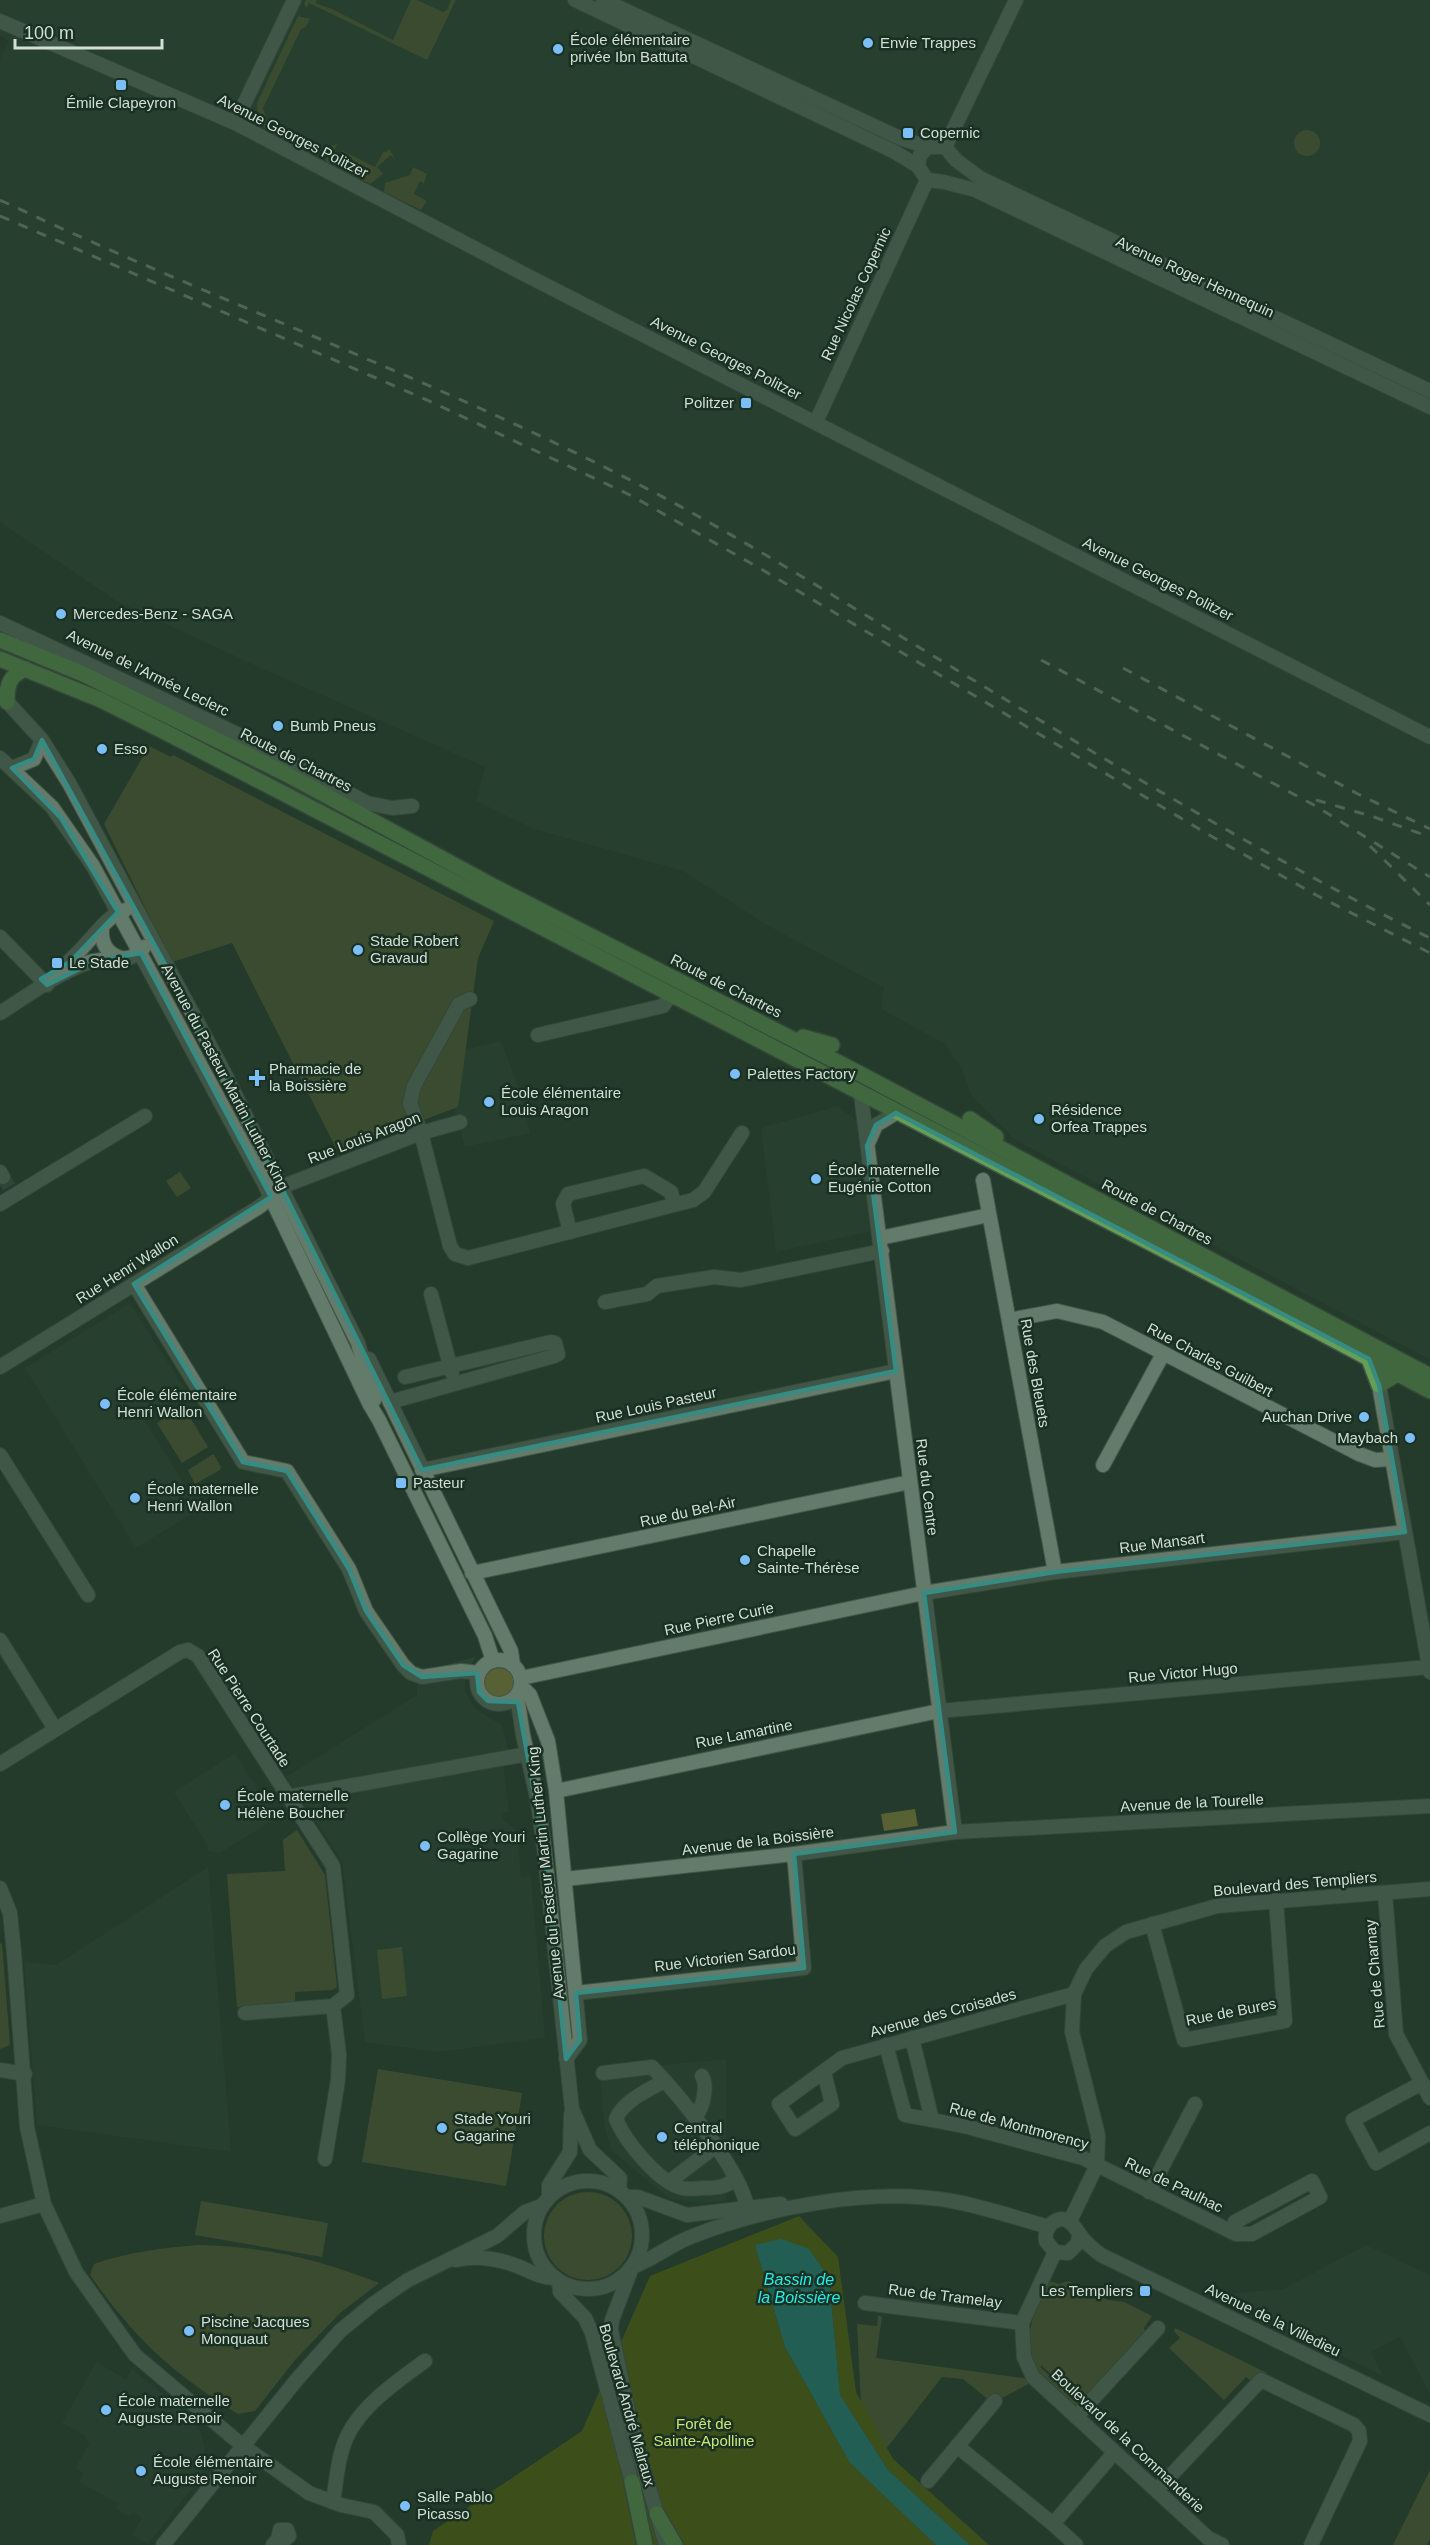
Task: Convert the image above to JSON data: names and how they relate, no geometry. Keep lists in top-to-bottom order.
{
  "streets": {
    "main road": ["Route de Chartres"],
    "street": [
      "Avenue Georges Politzer",
      "Avenue Roger Hennequin",
      "Rue Nicolas Copernic",
      "Avenue de l'Armée Leclerc",
      "Avenue du Pasteur Martin Luther King",
      "Rue Louis Aragon",
      "Rue Henri Wallon",
      "Rue Charles Guilbert",
      "Rue des Bleuets",
      "Rue Louis Pasteur",
      "Rue du Centre",
      "Rue du Bel-Air",
      "Rue Mansart",
      "Rue Pierre Curie",
      "Rue Victor Hugo",
      "Rue Pierre Courtade",
      "Rue Lamartine",
      "Avenue de la Tourelle",
      "Avenue de la Boissière",
      "Boulevard des Templiers",
      "Rue Victorien Sardou",
      "Rue de Charnay",
      "Rue de Bures",
      "Avenue des Croisades",
      "Rue de Montmorency",
      "Rue de Paulhac",
      "Rue de Tramelay",
      "Avenue de la Villedieu",
      "Boulevard André Malraux",
      "Boulevard de la Commanderie"
    ]
  },
  "crossings": [
    ["Avenue Georges Politzer", "Rue Nicolas Copernic"],
    ["Avenue Roger Hennequin", "Rue Nicolas Copernic"],
    ["Route de Chartres", "Rue du Centre"],
    ["Avenue du Pasteur Martin Luther King", "Rue Louis Aragon"],
    ["Avenue du Pasteur Martin Luther King", "Rue Henri Wallon"],
    ["Avenue du Pasteur Martin Luther King", "Rue Louis Pasteur"],
    ["Avenue du Pasteur Martin Luther King", "Rue du Bel-Air"],
    ["Avenue du Pasteur Martin Luther King", "Rue Pierre Curie"],
    ["Avenue du Pasteur Martin Luther King", "Rue Lamartine"],
    ["Avenue du Pasteur Martin Luther King", "Avenue de la Boissière"],
    ["Avenue du Pasteur Martin Luther King", "Rue Victorien Sardou"],
    ["Avenue du Pasteur Martin Luther King", "Boulevard André Malraux"],
    ["Rue Louis Aragon", "Rue Henri Wallon"],
    ["Rue Charles Guilbert", "Rue des Bleuets"],
    ["Rue des Bleuets", "Rue Mansart"],
    ["Rue Louis Pasteur", "Rue du Centre"],
    ["Rue du Centre", "Rue du Bel-Air"],
    ["Rue du Centre", "Rue Mansart"],
    ["Rue du Centre", "Rue Pierre Curie"],
    ["Rue du Centre", "Rue Victor Hugo"],
    ["Rue du Centre", "Rue Lamartine"],
    ["Rue du Centre", "Avenue de la Tourelle"],
    ["Rue du Centre", "Avenue de la Boissière"],
    ["Rue Mansart", "Rue Pierre Curie"],
    ["Rue Victor Hugo", "Rue Lamartine"],
    ["Avenue de la Tourelle", "Avenue de la Boissière"],
    ["Avenue de la Boissière", "Rue Victorien Sardou"],
    ["Boulevard des Templiers", "Rue de Charnay"],
    ["Boulevard des Templiers", "Rue de Bures"],
    ["Boulevard des Templiers", "Avenue des Croisades"],
    ["Boulevard des Templiers", "Rue de Montmorency"],
    ["Boulevard des Templiers", "Rue de Paulhac"],
    ["Boulevard des Templiers", "Avenue de la Villedieu"],
    ["Boulevard des Templiers", "Boulevard de la Commanderie"],
    ["Avenue des Croisades", "Rue de Montmorency"],
    ["Rue de Montmorency", "Rue de Paulhac"],
    ["Rue de Tramelay", "Boulevard de la Commanderie"],
    ["Avenue de la Villedieu", "Boulevard de la Commanderie"]
  ],
  "water": ["Bassin de la Boissière"],
  "parks": ["Forêt de Sainte-Apolline"],
  "places": {
    "other": [
      "Envie Trappes",
      "École élémentaire privée Ibn Battuta",
      "Mercedes-Benz - SAGA",
      "Bumb Pneus",
      "Esso",
      "Stade Robert Gravaud",
      "Palettes Factory",
      "École élémentaire Louis Aragon",
      "Résidence Orfea Trappes",
      "École maternelle Eugénie Cotton",
      "École élémentaire Henri Wallon",
      "Auchan Drive",
      "Maybach",
      "École maternelle Henri Wallon",
      "Chapelle Sainte-Thérèse",
      "École maternelle Hélène Boucher",
      "Collège Youri Gagarine",
      "Stade Youri Gagarine",
      "Central téléphonique",
      "Piscine Jacques Monquaut",
      "École maternelle Auguste Renoir",
      "École élémentaire Auguste Renoir",
      "Salle Pablo Picasso"
    ],
    "transit": [
      "Émile Clapeyron",
      "Copernic",
      "Politzer",
      "Le Stade",
      "Pasteur",
      "Les Templiers"
    ],
    "health": ["Pharmacie de la Boissière"]
  },
  "scale_bar": "100 m"
}
